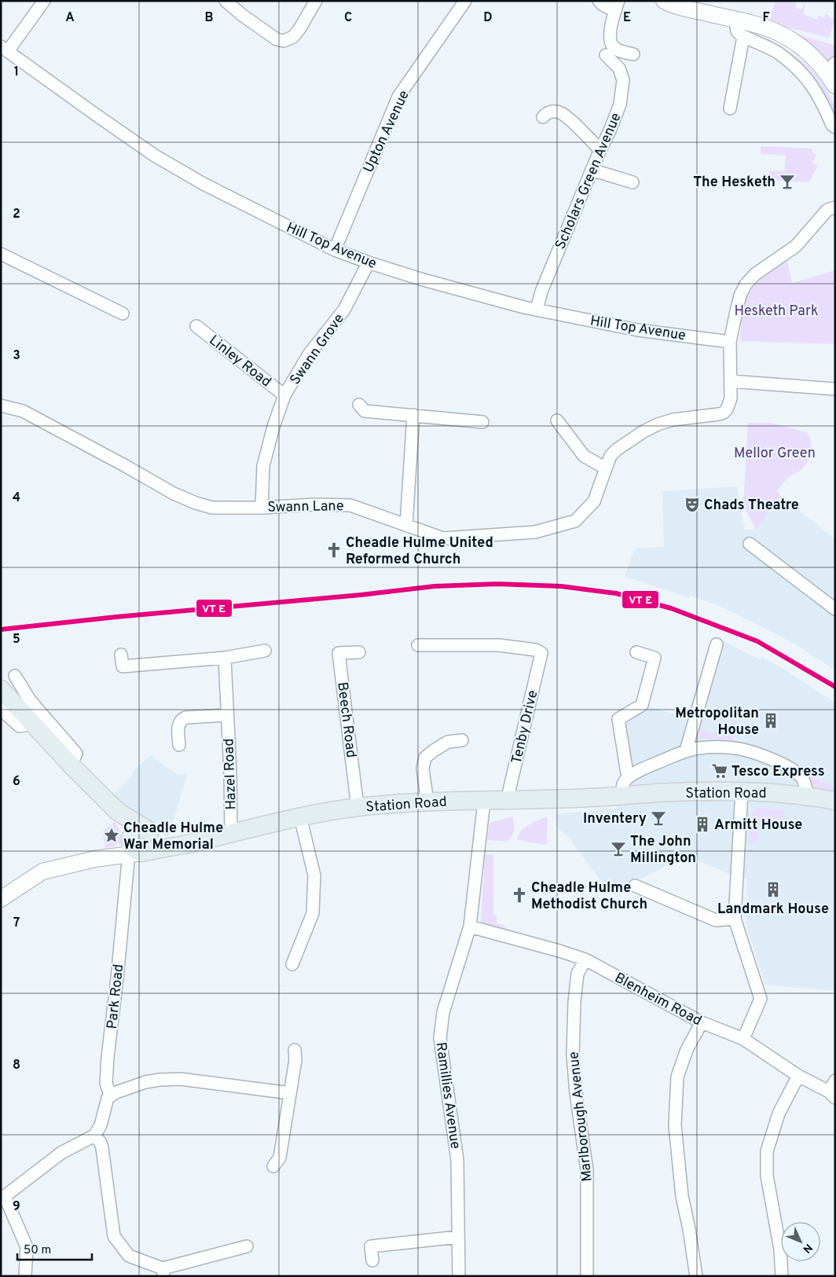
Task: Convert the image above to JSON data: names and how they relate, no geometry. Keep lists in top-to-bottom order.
{
  "streets": {
    "main road": ["Station Road"],
    "street": [
      "Upton Avenue",
      "Scholars Green Avenue",
      "Hill Top Avenue",
      "Swann Grove",
      "Linley Road",
      "Swann Lane",
      "Beech Road",
      "Tenby Drive",
      "Hazel Road",
      "Park Road",
      "Blenheim Road",
      "Ramillies Avenue",
      "Marlborough Avenue"
    ]
  },
  "crossings": [
    ["Upton Avenue", "Hill Top Avenue"],
    ["Scholars Green Avenue", "Hill Top Avenue"],
    ["Hill Top Avenue", "Swann Grove"],
    ["Hill Top Avenue", "Swann Lane"],
    ["Swann Grove", "Linley Road"],
    ["Swann Grove", "Swann Lane"],
    ["Beech Road", "Station Road"],
    ["Tenby Drive", "Station Road"],
    ["Hazel Road", "Station Road"],
    ["Station Road", "Park Road"],
    ["Station Road", "Ramillies Avenue"],
    ["Blenheim Road", "Ramillies Avenue"],
    ["Blenheim Road", "Marlborough Avenue"]
  ],
  "parks": ["Hesketh Park", "Mellor Green"],
  "places": {
    "bar": ["The Hesketh", "Inventery", "The John Millington"],
    "theatre": ["Chads Theatre"],
    "church": ["Cheadle Hulme United Reformed Church", "Cheadle Hulme Methodist Church"],
    "building": ["Metropolitan House", "Armitt House", "Landmark House"],
    "supermarket": ["Tesco Express"],
    "place": ["Cheadle Hulme War Memorial"]
  },
  "scale_bar": "50 m",
  "north": "bottom right",
  "grid": {
    "columns": [
      "A",
      "B",
      "C",
      "D",
      "E",
      "F"
    ],
    "rows": [
      "1",
      "2",
      "3",
      "4",
      "5",
      "6",
      "7",
      "8",
      "9"
    ]
  }
}
